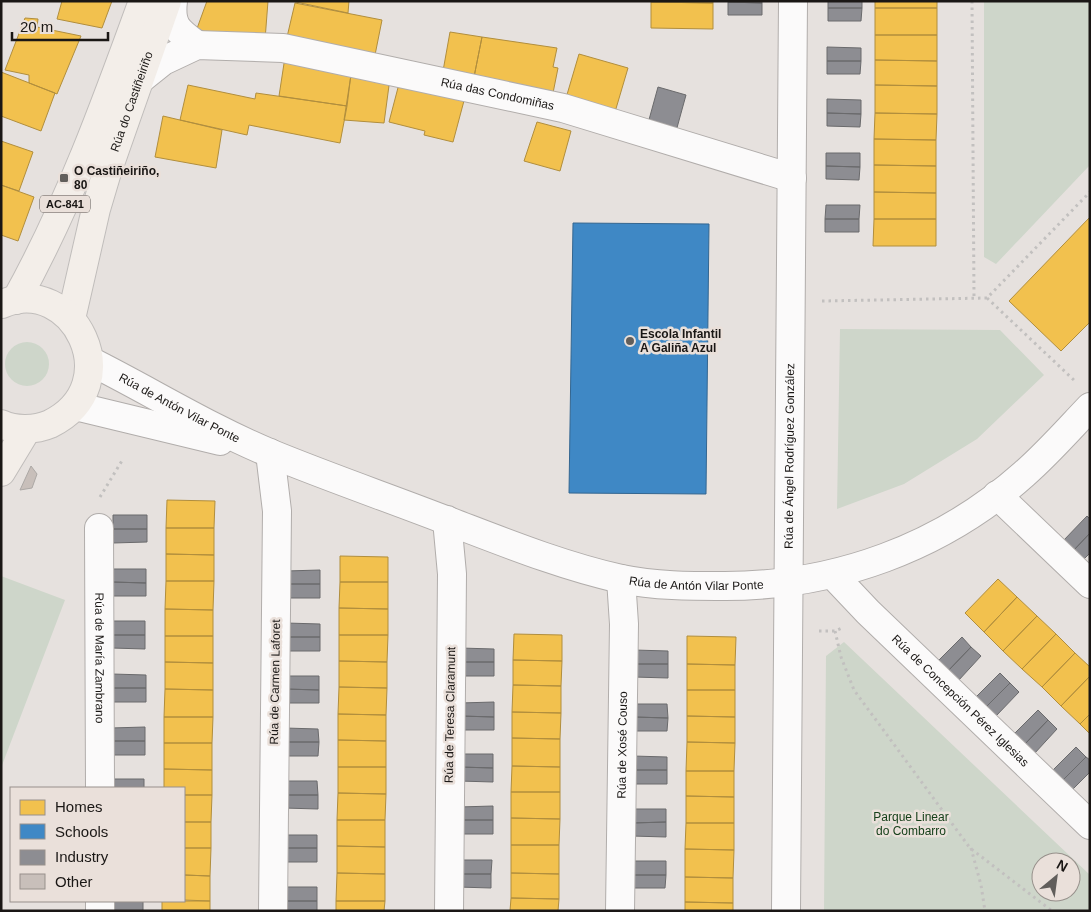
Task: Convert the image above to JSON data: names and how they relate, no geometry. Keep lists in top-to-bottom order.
{
  "streets": {
    "main road": ["Rúa do Castiñeiriño", "AC-841"],
    "street": [
      "Rúa das Condomiñas",
      "Rúa de Antón Vilar Ponte",
      "Rúa de Ángel Rodríguez González",
      "Rúa de María Zambrano",
      "Rúa de Carmen Laforet",
      "Rúa de Concepción Pérez Iglesias",
      "Rúa de Teresa Claramunt",
      "Rúa de Xosé Couso"
    ]
  },
  "crossings": [
    ["Rúa das Condomiñas", "Rúa do Castiñeiriño"],
    ["Rúa das Condomiñas", "Rúa de Ángel Rodríguez González"],
    ["Rúa do Castiñeiriño", "Rúa de Antón Vilar Ponte"],
    ["Rúa de Antón Vilar Ponte", "Rúa de Ángel Rodríguez González"],
    ["Rúa de Antón Vilar Ponte", "Rúa de Carmen Laforet"],
    ["Rúa de Antón Vilar Ponte", "Rúa de Concepción Pérez Iglesias"],
    ["Rúa de Antón Vilar Ponte", "Rúa de Teresa Claramunt"],
    ["Rúa de Antón Vilar Ponte", "Rúa de Xosé Couso"]
  ],
  "parks": ["Parque Linear do Combarro"],
  "places": {
    "transit": ["O Castiñeiriño, 80"],
    "other": ["Escola Infantil A Galiña Azul"]
  },
  "legend": [
    "Homes",
    "Schools",
    "Industry",
    "Other"
  ],
  "scale_bar": "20 m",
  "north": "top right"
}
